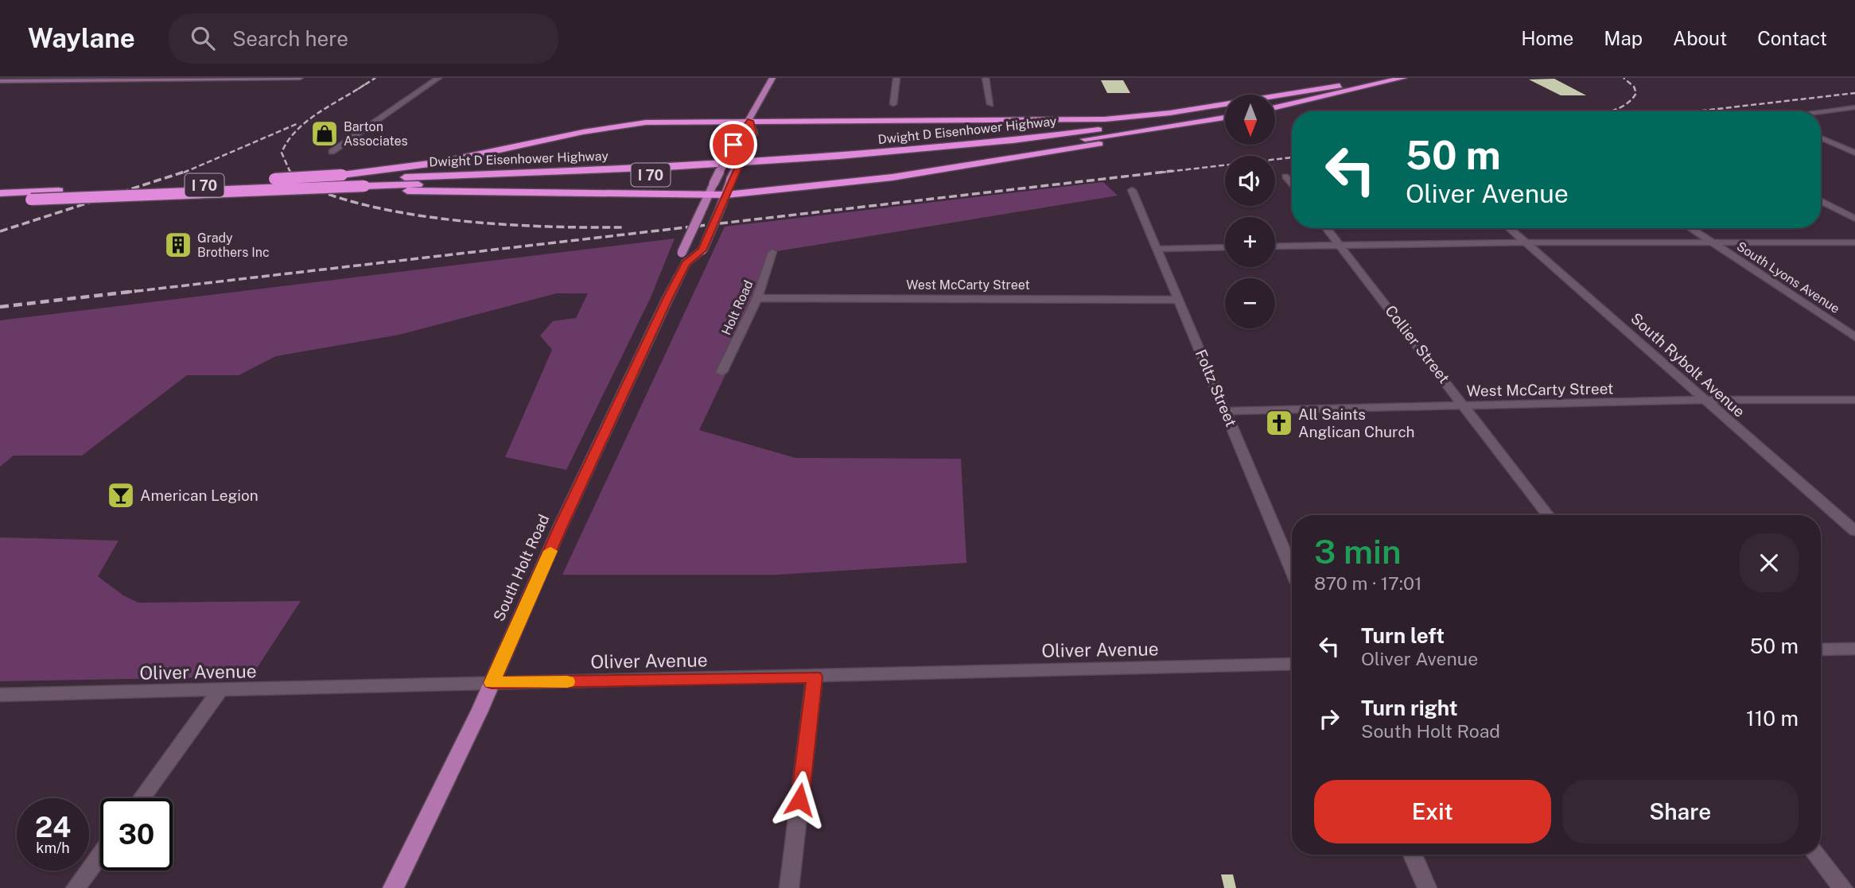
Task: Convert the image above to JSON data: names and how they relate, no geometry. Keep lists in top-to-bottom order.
{
  "streets": {
    "highway": ["Dwight D Eisenhower Highway", "I 70"],
    "main road": ["South Holt Road"],
    "street": [
      "South Lyons Avenue",
      "West McCarty Street",
      "Holt Road",
      "Collier Street",
      "South Rybolt Avenue",
      "Foltz Street",
      "Oliver Avenue"
    ]
  },
  "crossings": [
    ["West McCarty Street", "Holt Road"],
    ["West McCarty Street", "Collier Street"],
    ["West McCarty Street", "South Rybolt Avenue"],
    ["West McCarty Street", "Foltz Street"],
    ["South Holt Road", "Oliver Avenue"]
  ],
  "places": {
    "shop": ["Barton Associates"],
    "building": ["Grady Brothers Inc"],
    "church": ["All Saints Anglican Church"],
    "bar": ["American Legion"]
  },
  "north": "bottom",
  "page": {
    "header": "Waylane",
    "search": "Search here",
    "nav": [
      "Home",
      "Map",
      "About",
      "Contact"
    ],
    "map_buttons": ["+", "−"],
    "turn": ["50 m", "Oliver Avenue"],
    "heading": ["3 min", "870 m · 17:01"],
    "list": [
      {
        "name": "Turn left",
        "note": "Oliver Avenue",
        "value": "50 m"
      },
      {
        "name": "Turn right",
        "note": "South Holt Road",
        "value": "110 m"
      }
    ],
    "buttons": ["Exit", "Share"],
    "speed": "24 km/h",
    "limit": "30"
  }
}
